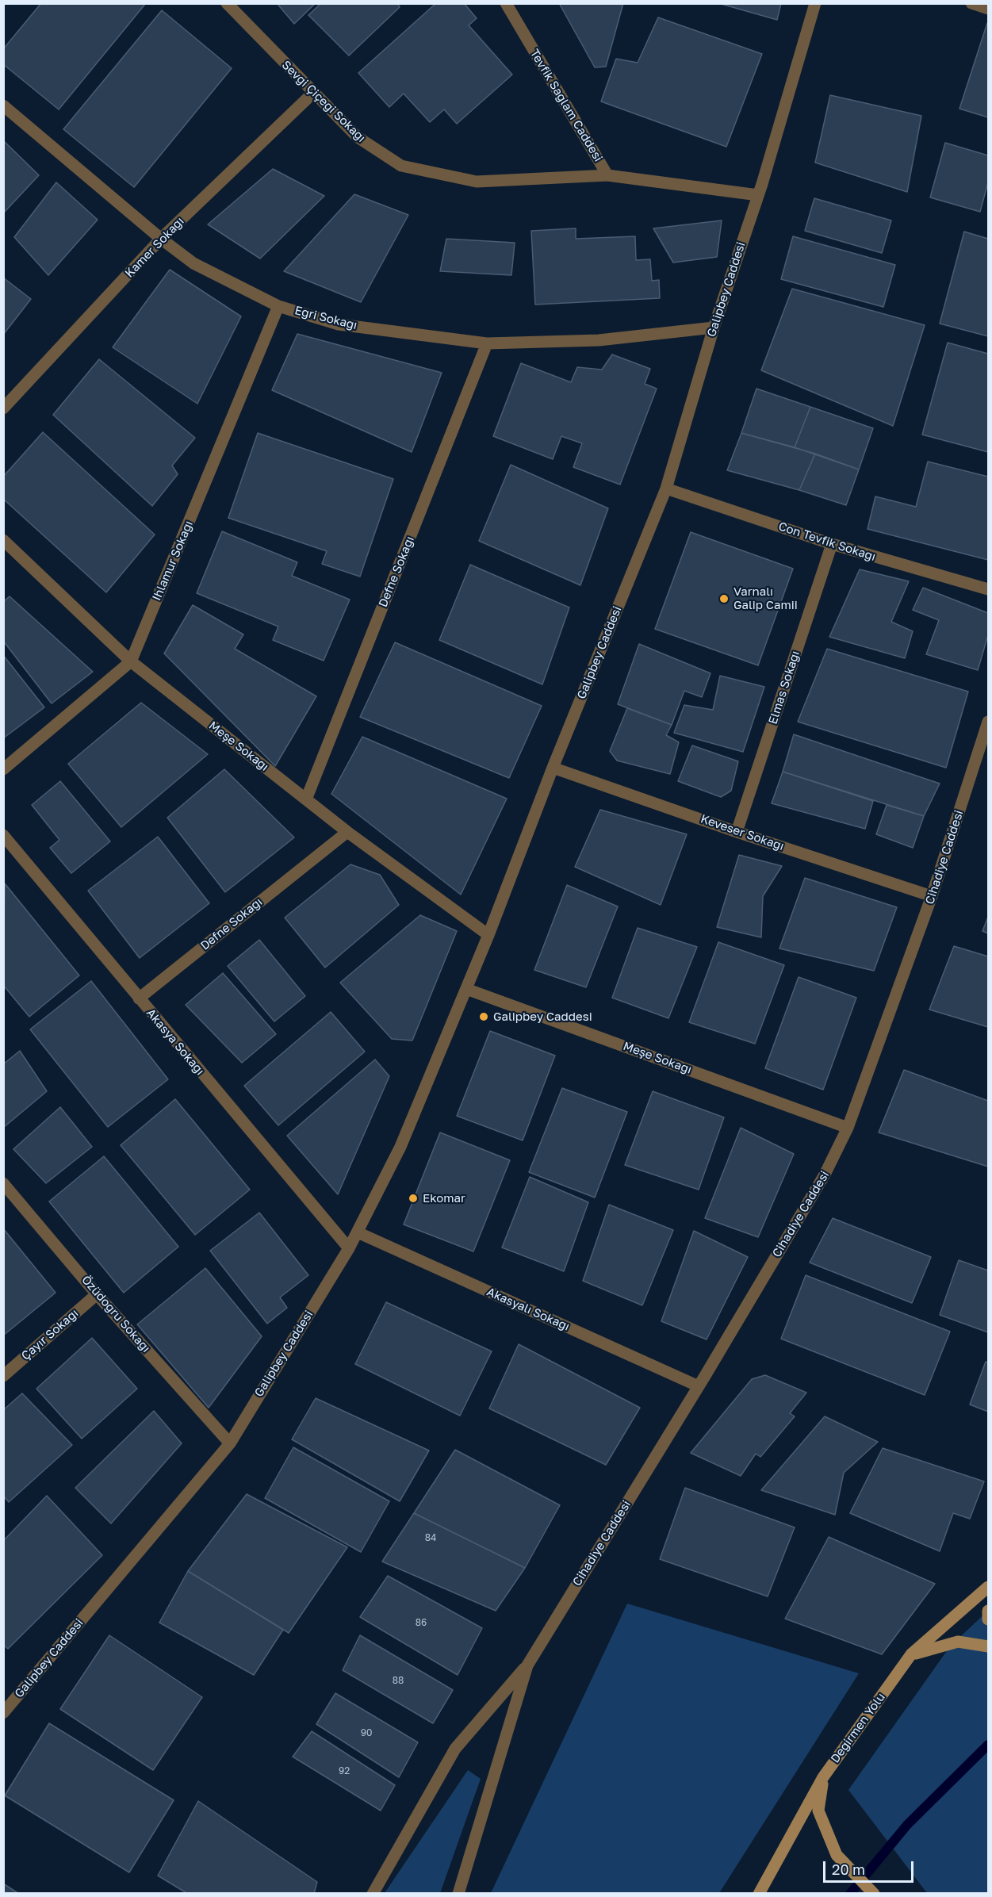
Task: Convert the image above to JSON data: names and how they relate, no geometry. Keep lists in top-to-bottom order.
{
  "streets": {
    "main road": ["Değirmen Yolu"],
    "street": [
      "Sevgi Çiçeği Sokağı",
      "Tevfik Sağlam Caddesi",
      "Kamer Sokağı",
      "Galipbey Caddesi",
      "Eğri Sokağı",
      "Con Tevfik Sokağı",
      "Ihlamur Sokağı",
      "Defne Sokağı",
      "Elmas Sokağı",
      "Meşe Sokağı",
      "Keveser Sokağı",
      "Cihadiye Caddesi",
      "Akasya Sokağı",
      "Akasyalı Sokağı",
      "Özüdoğru Sokağı",
      "Çayır Sokağı"
    ]
  },
  "crossings": [
    ["Sevgi Çiçeği Sokağı", "Tevfik Sağlam Caddesi"],
    ["Sevgi Çiçeği Sokağı", "Kamer Sokağı"],
    ["Tevfik Sağlam Caddesi", "Galipbey Caddesi"],
    ["Kamer Sokağı", "Eğri Sokağı"],
    ["Galipbey Caddesi", "Eğri Sokağı"],
    ["Galipbey Caddesi", "Con Tevfik Sokağı"],
    ["Galipbey Caddesi", "Meşe Sokağı"],
    ["Galipbey Caddesi", "Keveser Sokağı"],
    ["Galipbey Caddesi", "Akasya Sokağı"],
    ["Galipbey Caddesi", "Akasyalı Sokağı"],
    ["Galipbey Caddesi", "Özüdoğru Sokağı"],
    ["Eğri Sokağı", "Ihlamur Sokağı"],
    ["Eğri Sokağı", "Defne Sokağı"],
    ["Con Tevfik Sokağı", "Elmas Sokağı"],
    ["Ihlamur Sokağı", "Meşe Sokağı"],
    ["Defne Sokağı", "Meşe Sokağı"],
    ["Defne Sokağı", "Akasya Sokağı"],
    ["Elmas Sokağı", "Keveser Sokağı"],
    ["Meşe Sokağı", "Cihadiye Caddesi"],
    ["Keveser Sokağı", "Cihadiye Caddesi"],
    ["Cihadiye Caddesi", "Akasyalı Sokağı"],
    ["Özüdoğru Sokağı", "Çayır Sokağı"]
  ],
  "places": ["Varnalı Galip Camii", "Galipbey Caddesi", "Ekomar"],
  "house_numbers": [
    "84",
    "86",
    "88",
    "90",
    "92"
  ],
  "scale_bar": "20 m"
}
